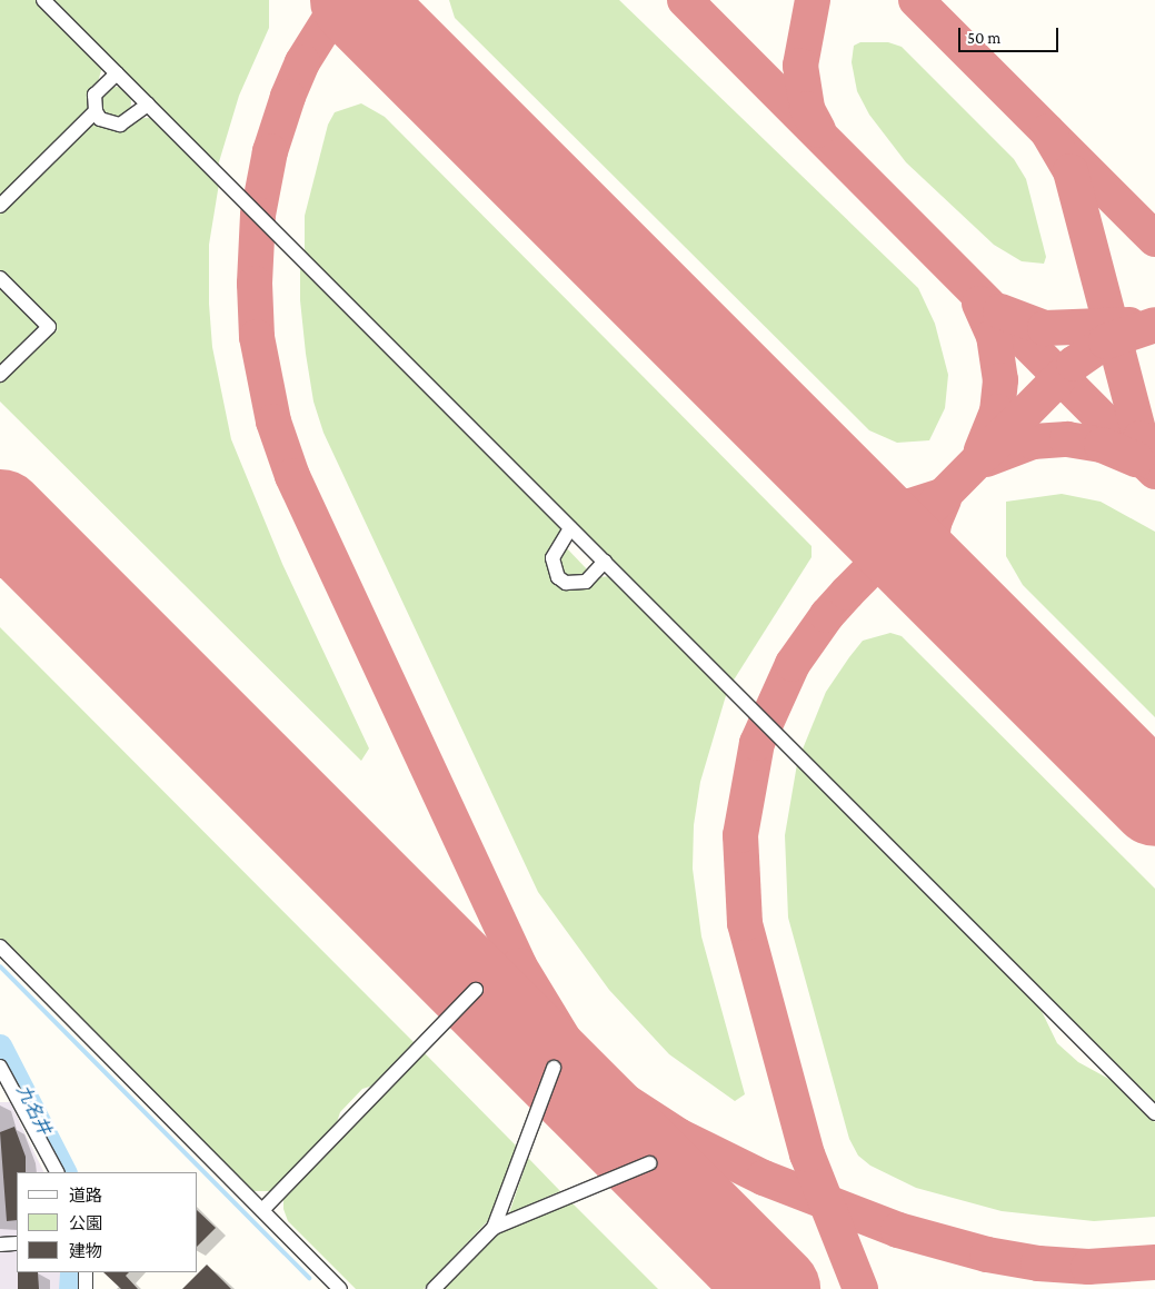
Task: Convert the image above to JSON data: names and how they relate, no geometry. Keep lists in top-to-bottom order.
{
  "water": ["九名井"],
  "legend": ["道路", "公園", "建物"],
  "scale_bar": "50 m"
}
